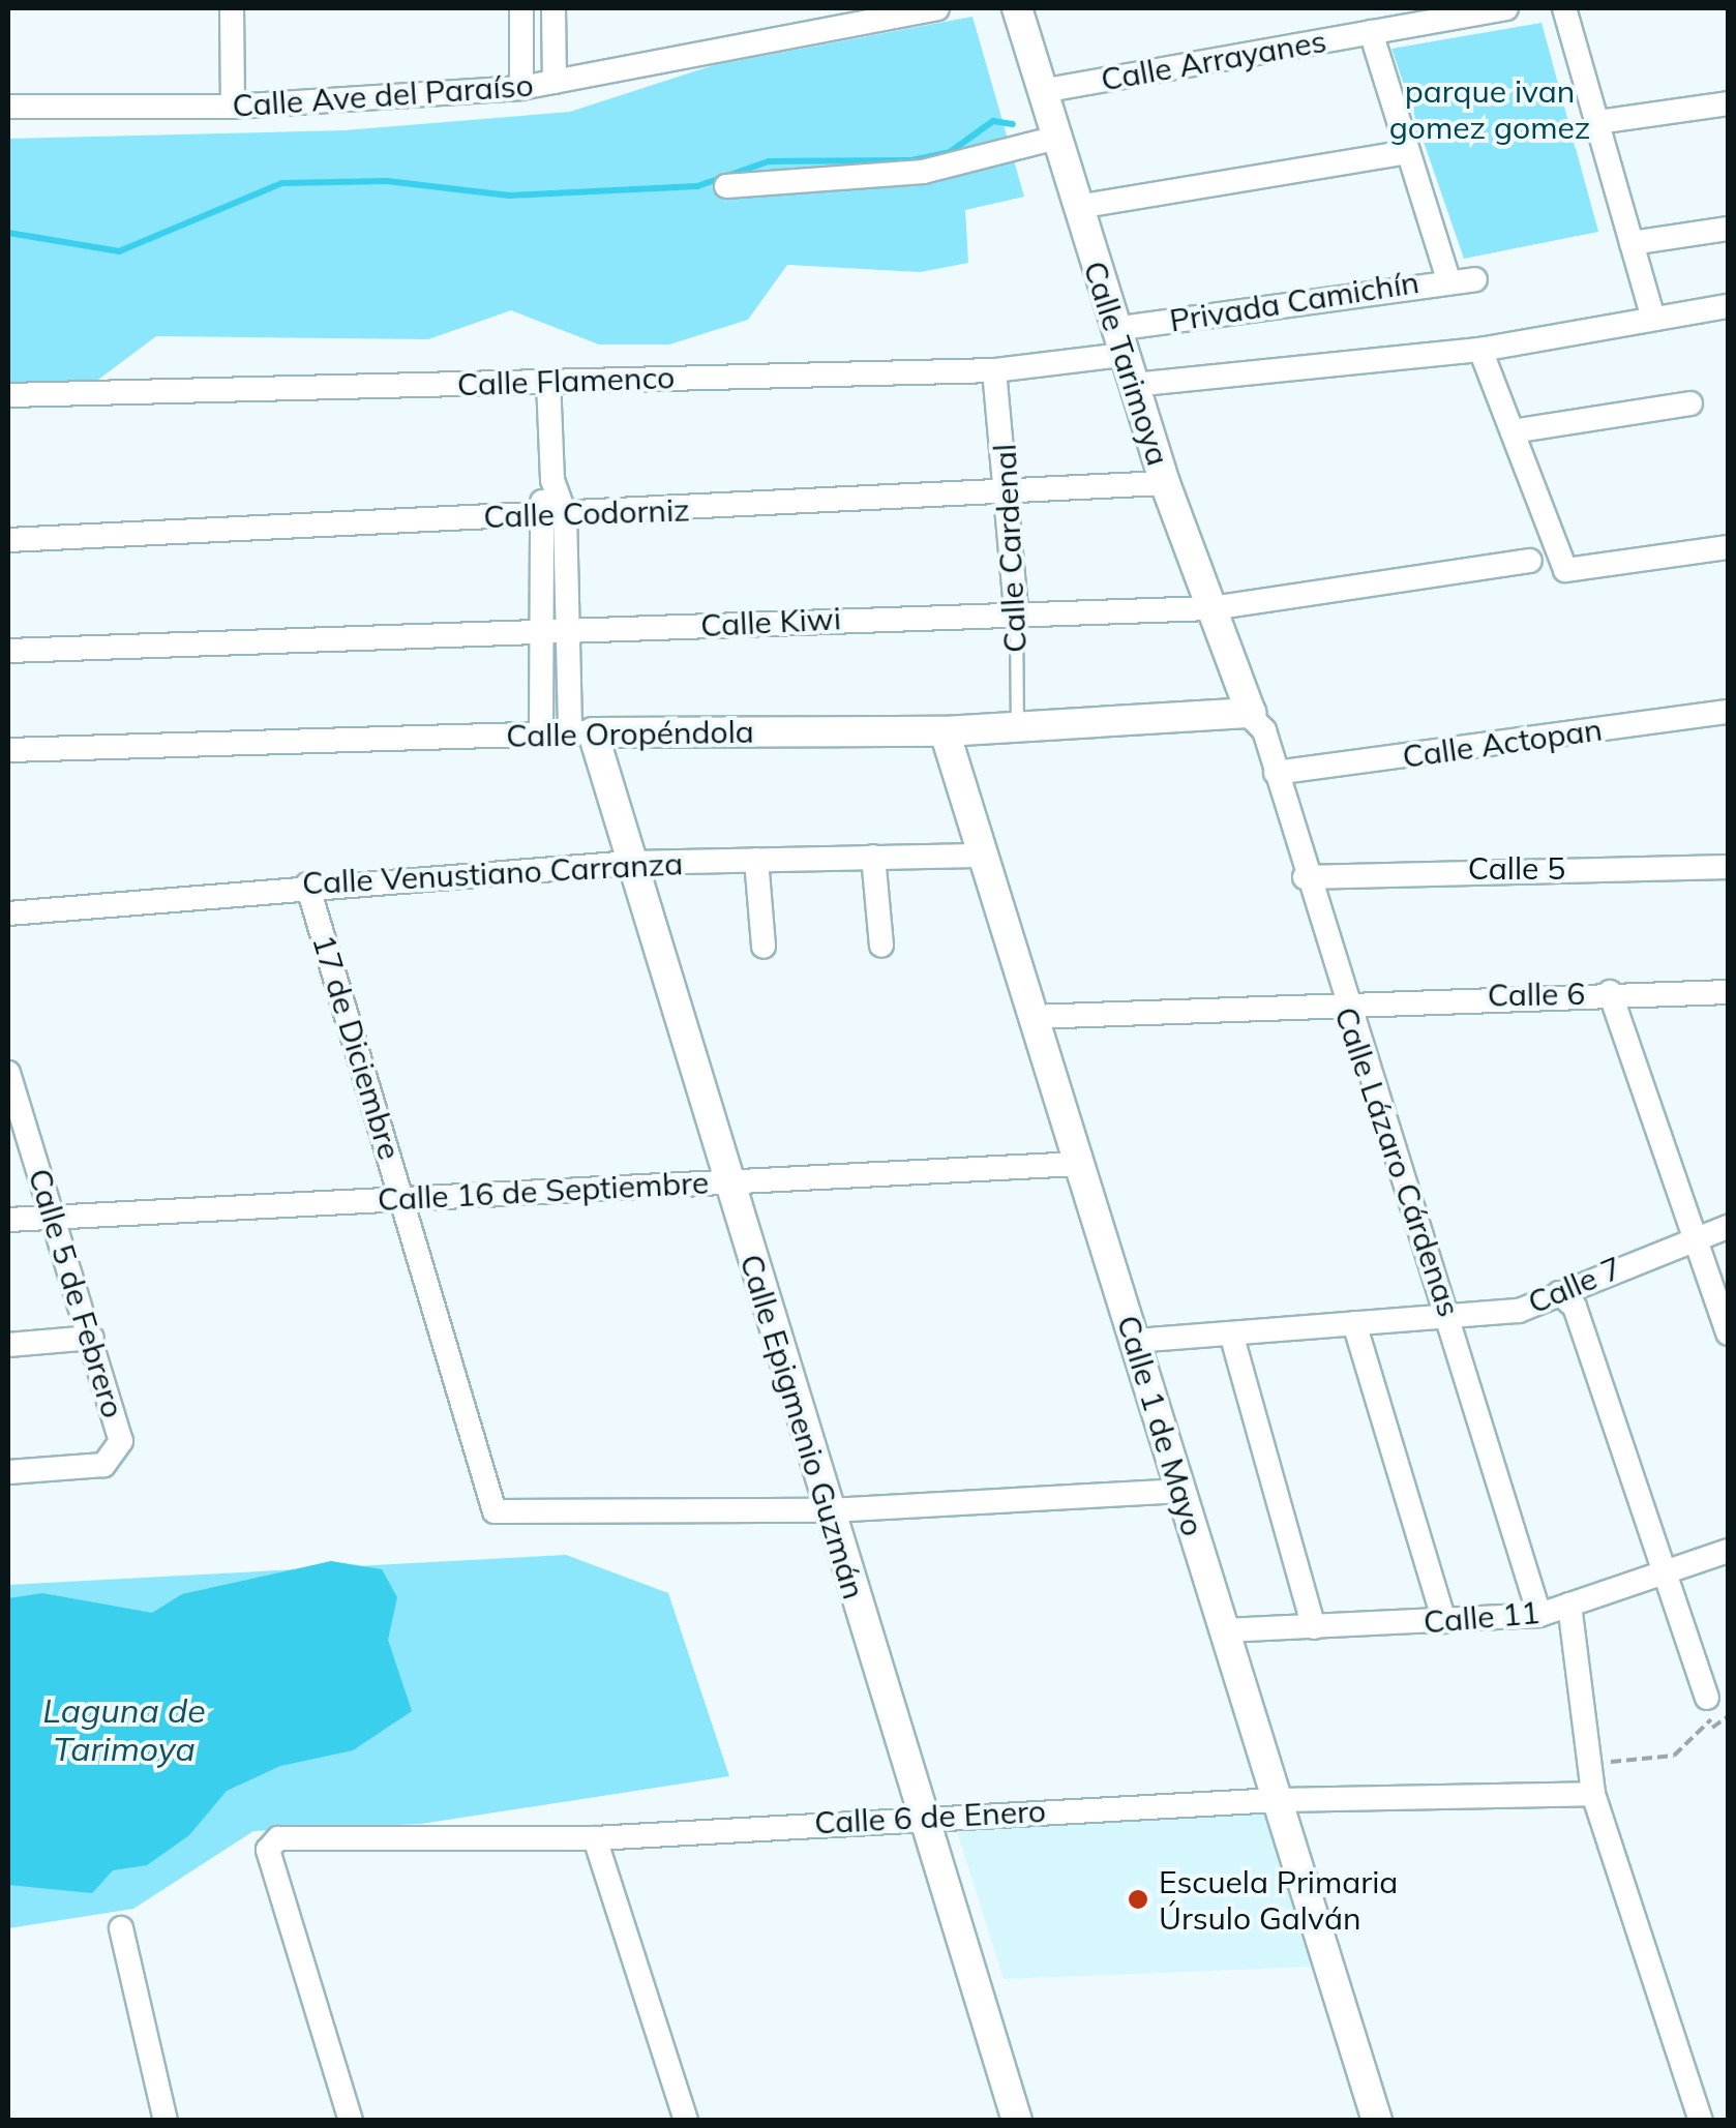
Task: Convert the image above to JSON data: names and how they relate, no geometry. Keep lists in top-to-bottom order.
{
  "streets": {
    "street": [
      "Calle Arrayanes",
      "Calle Ave del Paraíso",
      "Privada Camichín",
      "Calle Tarimoya",
      "Calle Flamenco",
      "Calle Codorniz",
      "Calle Cardenal",
      "Calle Kiwi",
      "Calle Oropéndola",
      "Calle Actopan",
      "Calle 5",
      "Calle Venustiano Carranza",
      "Calle 6",
      "17 de Diciembre",
      "Calle Lázaro Cárdenas",
      "Calle 16 de Septiembre",
      "Calle 7",
      "Calle 5 de Febrero",
      "Calle 1 de Mayo",
      "Calle Epigmenio Guzmán",
      "Calle 11",
      "Calle 6 de Enero"
    ]
  },
  "crossings": [
    ["Calle Arrayanes", "Calle Tarimoya"],
    ["Privada Camichín", "Calle Tarimoya"],
    ["Privada Camichín", "Calle Flamenco"],
    ["Calle Tarimoya", "Calle Flamenco"],
    ["Calle Tarimoya", "Calle Codorniz"],
    ["Calle Tarimoya", "Calle Kiwi"],
    ["Calle Tarimoya", "Calle Oropéndola"],
    ["Calle Tarimoya", "Calle Lázaro Cárdenas"],
    ["Calle Flamenco", "Calle Cardenal"],
    ["Calle Codorniz", "Calle Cardenal"],
    ["Calle Cardenal", "Calle Kiwi"],
    ["Calle Cardenal", "Calle Oropéndola"],
    ["Calle Oropéndola", "Calle Lázaro Cárdenas"],
    ["Calle Oropéndola", "Calle 1 de Mayo"],
    ["Calle Oropéndola", "Calle Epigmenio Guzmán"],
    ["Calle Actopan", "Calle Lázaro Cárdenas"],
    ["Calle 5", "Calle Lázaro Cárdenas"],
    ["Calle Venustiano Carranza", "17 de Diciembre"],
    ["Calle Venustiano Carranza", "Calle 1 de Mayo"],
    ["Calle Venustiano Carranza", "Calle Epigmenio Guzmán"],
    ["Calle 6", "Calle Lázaro Cárdenas"],
    ["Calle 6", "Calle 1 de Mayo"],
    ["17 de Diciembre", "Calle 16 de Septiembre"],
    ["17 de Diciembre", "Calle Epigmenio Guzmán"],
    ["Calle Lázaro Cárdenas", "Calle 7"],
    ["Calle Lázaro Cárdenas", "Calle 11"],
    ["Calle 16 de Septiembre", "Calle 5 de Febrero"],
    ["Calle 16 de Septiembre", "Calle 1 de Mayo"],
    ["Calle 16 de Septiembre", "Calle Epigmenio Guzmán"],
    ["Calle 7", "Calle 1 de Mayo"],
    ["Calle 1 de Mayo", "Calle 11"],
    ["Calle 1 de Mayo", "Calle 6 de Enero"],
    ["Calle Epigmenio Guzmán", "Calle 6 de Enero"]
  ],
  "water": ["Laguna de Tarimoya"],
  "parks": ["parque ivan gomez gomez"],
  "places": ["Escuela Primaria Úrsulo Galván"]
}
